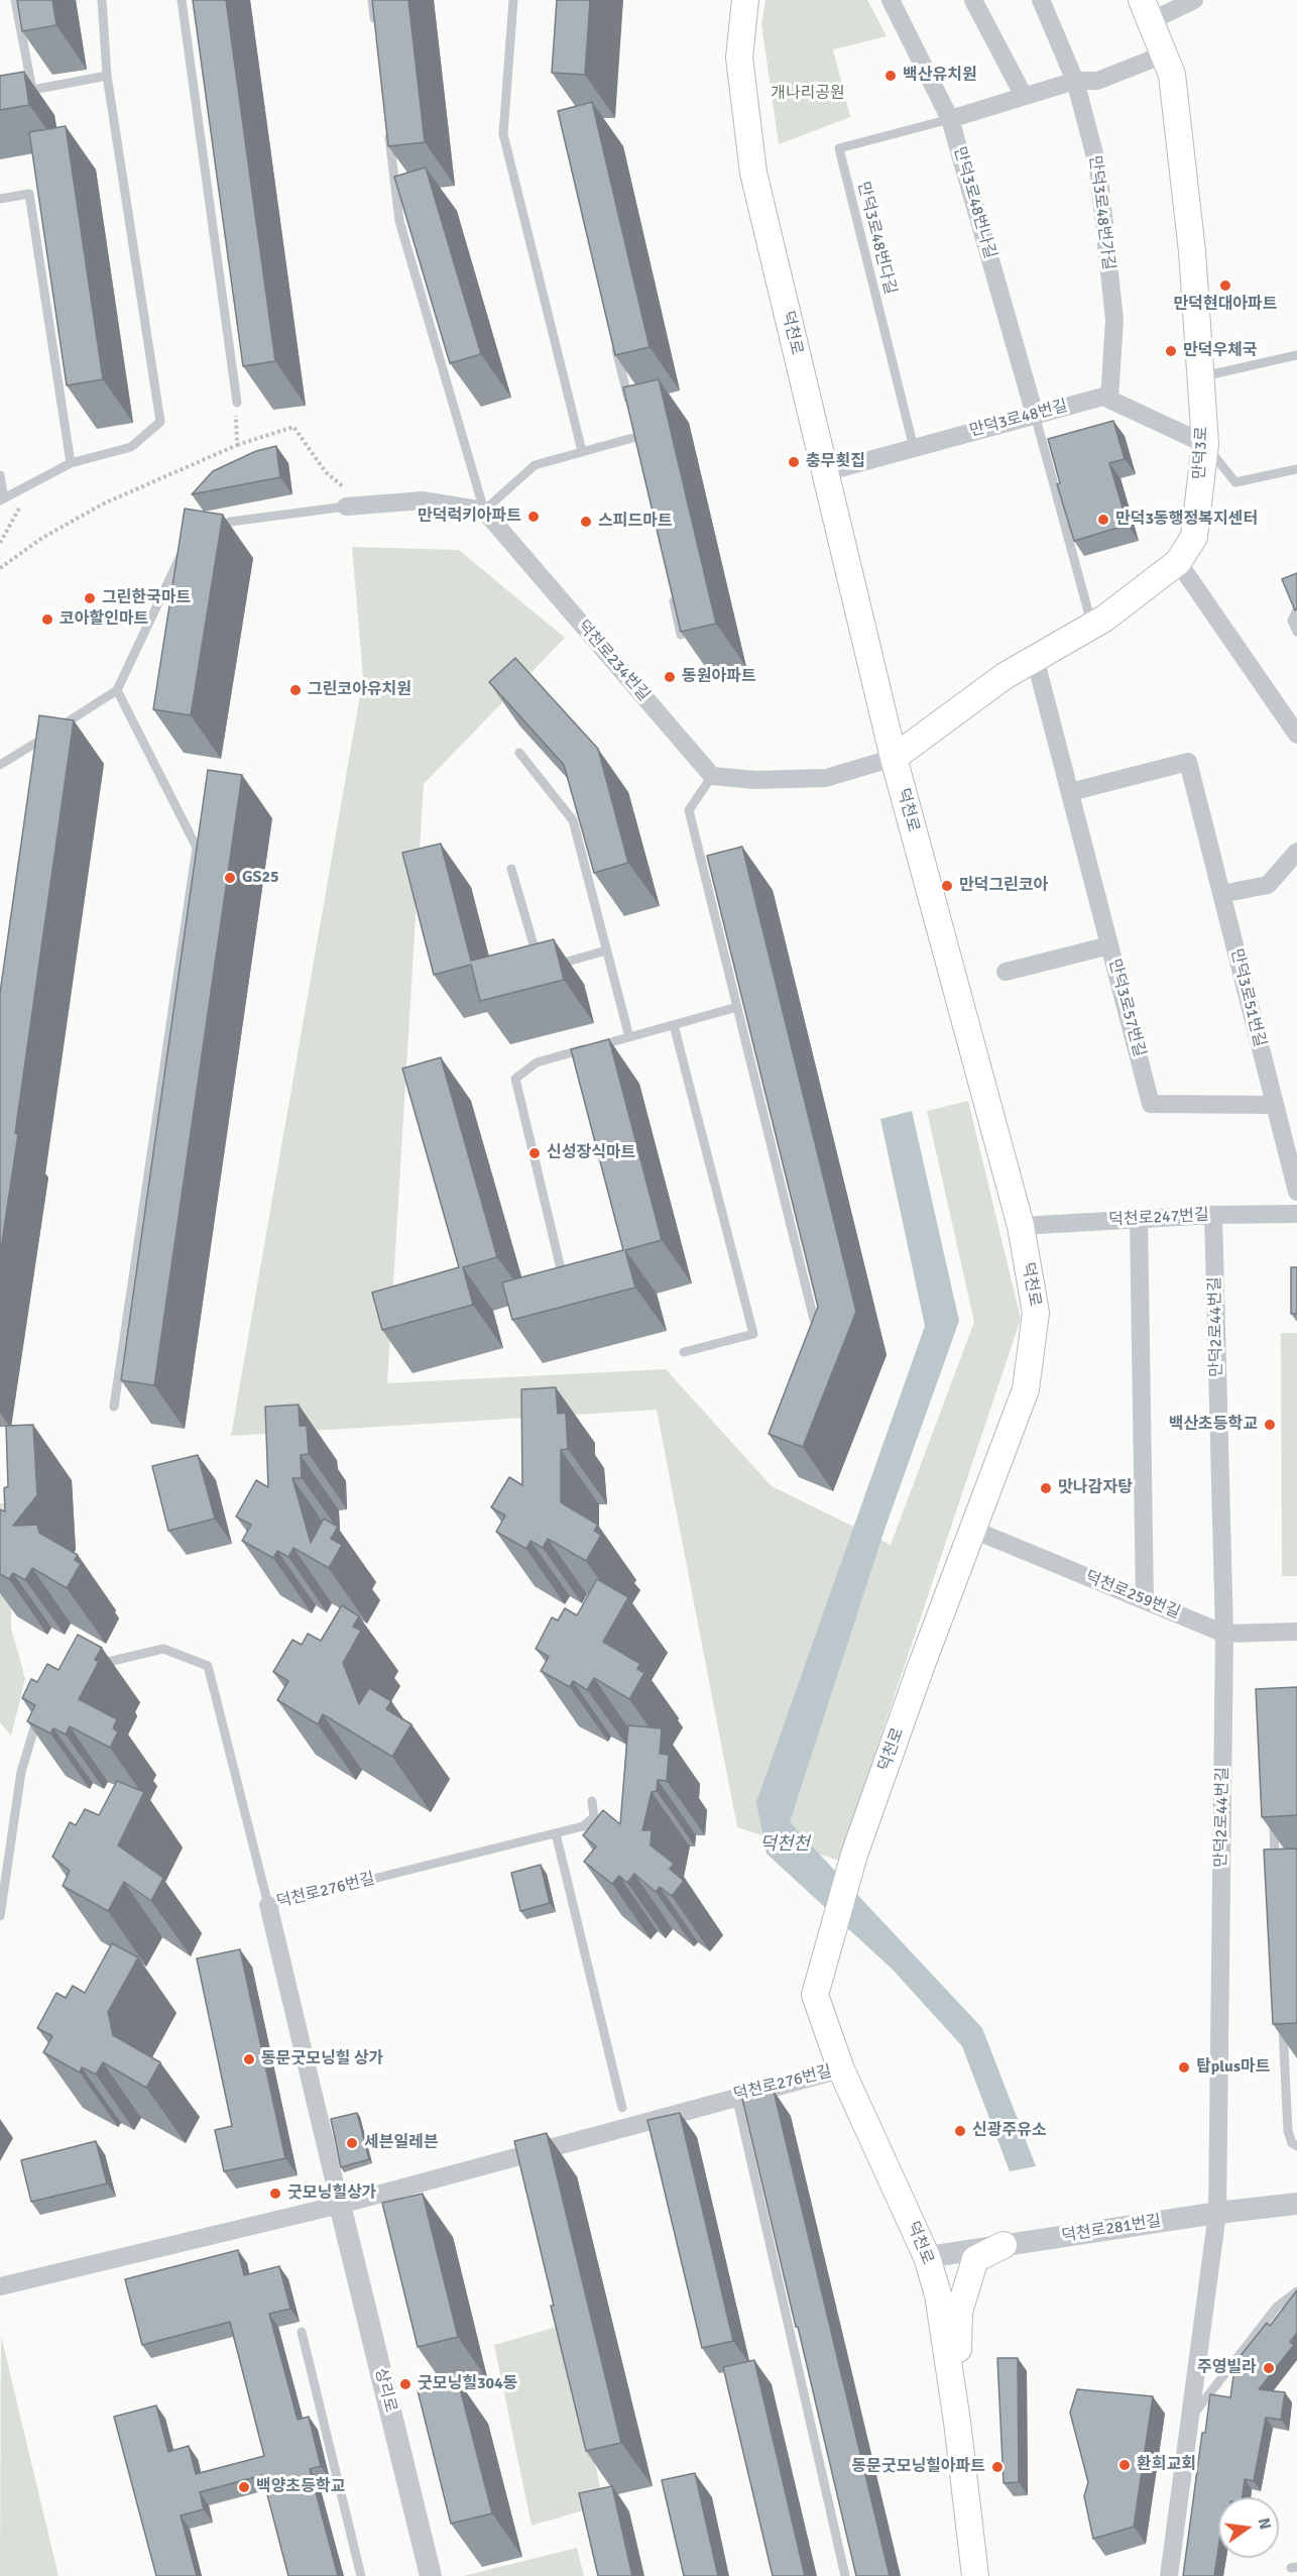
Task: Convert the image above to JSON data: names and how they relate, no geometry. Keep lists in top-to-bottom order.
{
  "streets": {
    "main road": ["덕천로", "만덕3로"],
    "street": [
      "만덕3로48번나길",
      "만덕3로48번가길",
      "만덕3로48번길",
      "덕천로234번길",
      "만덕3로51번길",
      "만덕3로57번길",
      "덕천로247번길",
      "만덕2로44번길",
      "덕천로259번길",
      "덕천로276번길",
      "덕천로281번길",
      "상리로"
    ],
    "lane": ["만덕3로48번다길"]
  },
  "crossings": [
    ["만덕3로48번나길", "만덕3로48번다길"],
    ["만덕3로48번나길", "만덕3로48번길"],
    ["만덕3로48번가길", "만덕3로48번길"],
    ["만덕3로48번다길", "만덕3로48번길"],
    ["덕천로", "만덕3로48번길"],
    ["덕천로", "만덕3로"],
    ["덕천로", "덕천로247번길"],
    ["덕천로", "덕천로259번길"],
    ["덕천로", "덕천로276번길"],
    ["덕천로", "덕천로281번길"],
    ["만덕3로", "만덕3로57번길"],
    ["만덕3로51번길", "만덕3로57번길"],
    ["덕천로247번길", "만덕2로44번길"],
    ["만덕2로44번길", "덕천로259번길"],
    ["만덕2로44번길", "덕천로281번길"],
    ["덕천로276번길", "상리로"]
  ],
  "water": ["덕천천"],
  "parks": ["개나리공원"],
  "places": [
    "백산유치원",
    "만덕현대아파트",
    "만덕우체국",
    "충무횟집",
    "만덕럭키아파트",
    "만덕3동행정복지센터",
    "스피드마트",
    "그린한국마트",
    "코아할인마트",
    "동원아파트",
    "그린코아유치원",
    "GS25",
    "만덕그린코아",
    "신성장식마트",
    "백산초등학교",
    "맛나감자탕",
    "동문굿모닝힐 상가",
    "탑plus마트",
    "신광주유소",
    "세븐일레븐",
    "굿모닝힐상가",
    "주영빌라",
    "굿모닝힐304동",
    "환희교회",
    "동문굿모닝힐아파트",
    "백양초등학교"
  ],
  "north": "right"
}
